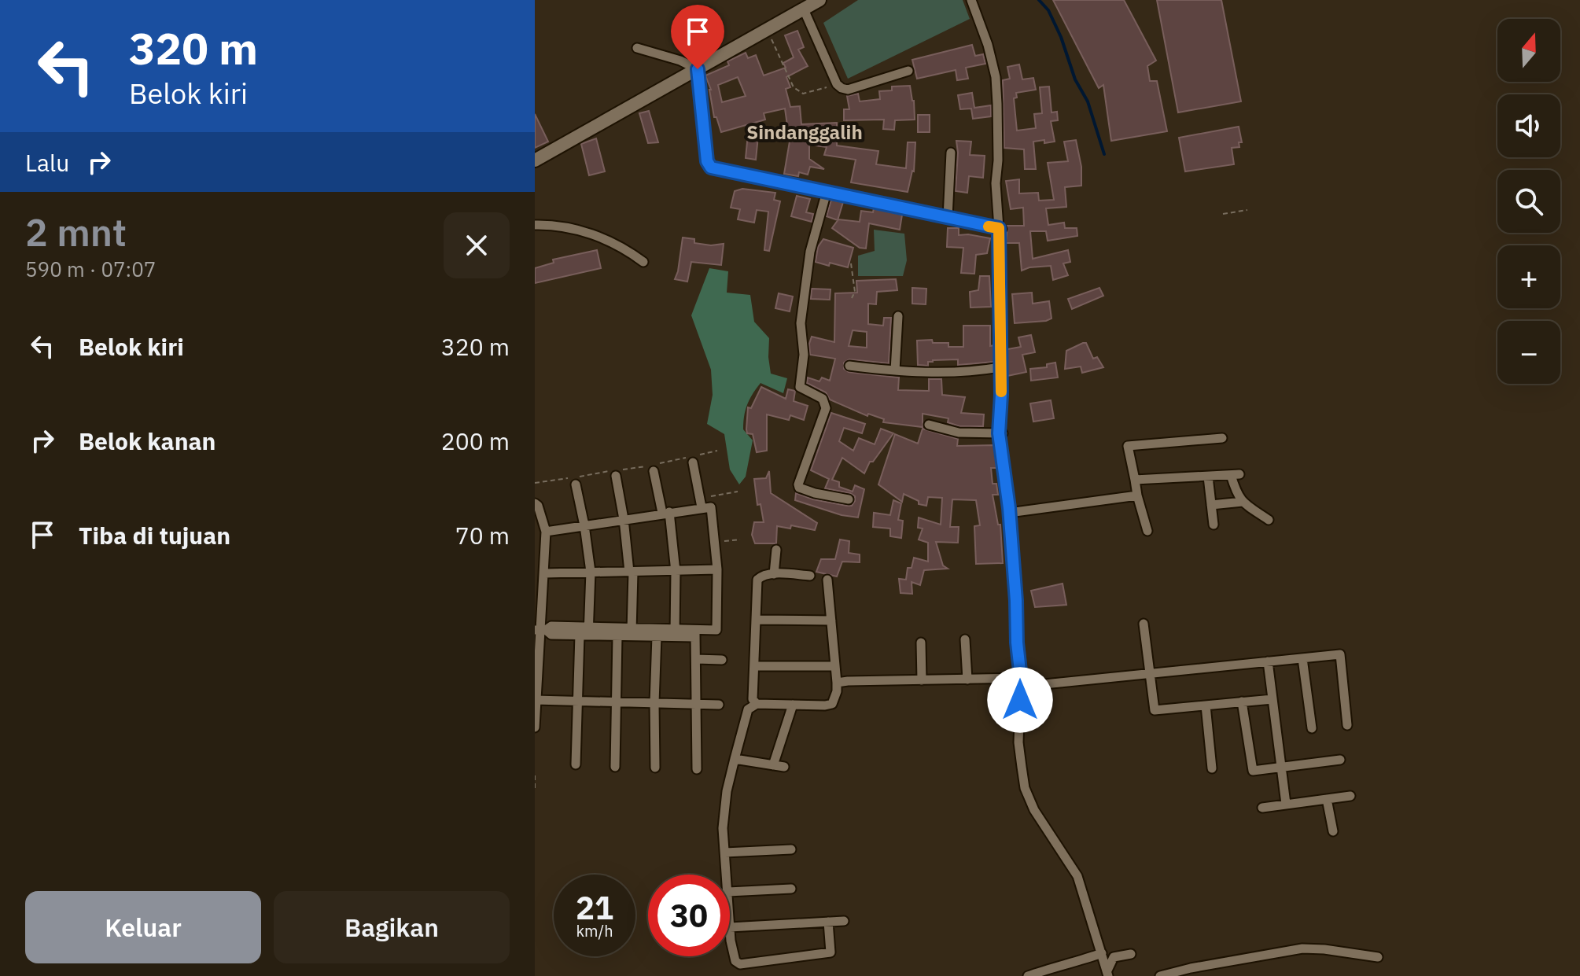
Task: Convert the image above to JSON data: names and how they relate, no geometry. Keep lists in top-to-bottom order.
{
  "districts": ["Sindanggalih"],
  "north": "top",
  "page": {
    "turn": ["320 m", "Belok kiri"],
    "map_buttons": ["+", "−"],
    "then": "Lalu",
    "heading": ["2 mnt", "590 m · 07:07"],
    "list": [
      {
        "name": "Belok kiri",
        "value": "320 m"
      },
      {
        "name": "Belok kanan",
        "value": "200 m"
      },
      {
        "name": "Tiba di tujuan",
        "value": "70 m"
      }
    ],
    "speed": "21 km/h",
    "limit": "30",
    "buttons": ["Keluar", "Bagikan"]
  }
}
